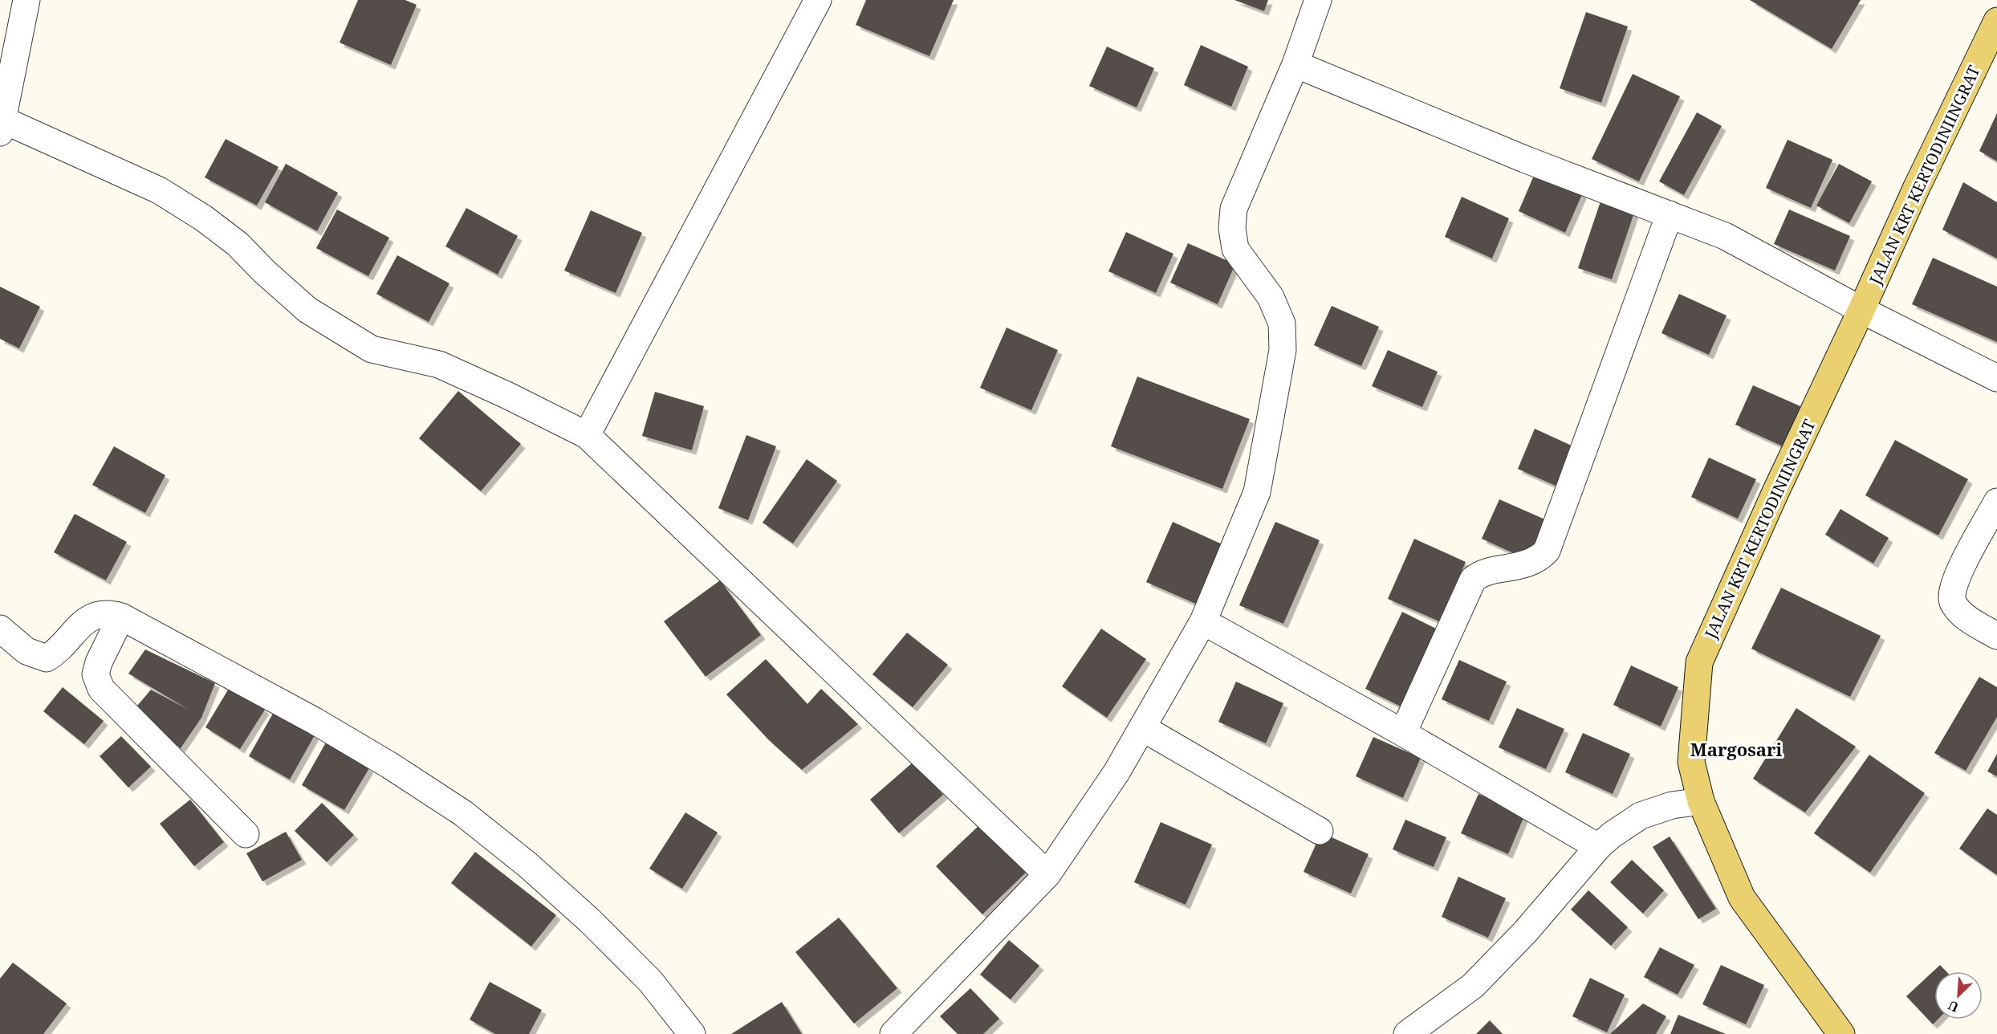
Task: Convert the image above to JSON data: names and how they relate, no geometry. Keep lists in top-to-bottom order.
{
  "streets": {
    "main road": ["JALAN KRT KERTODINIINGRAT"]
  },
  "districts": ["Margosari"],
  "north": "bottom left"
}
